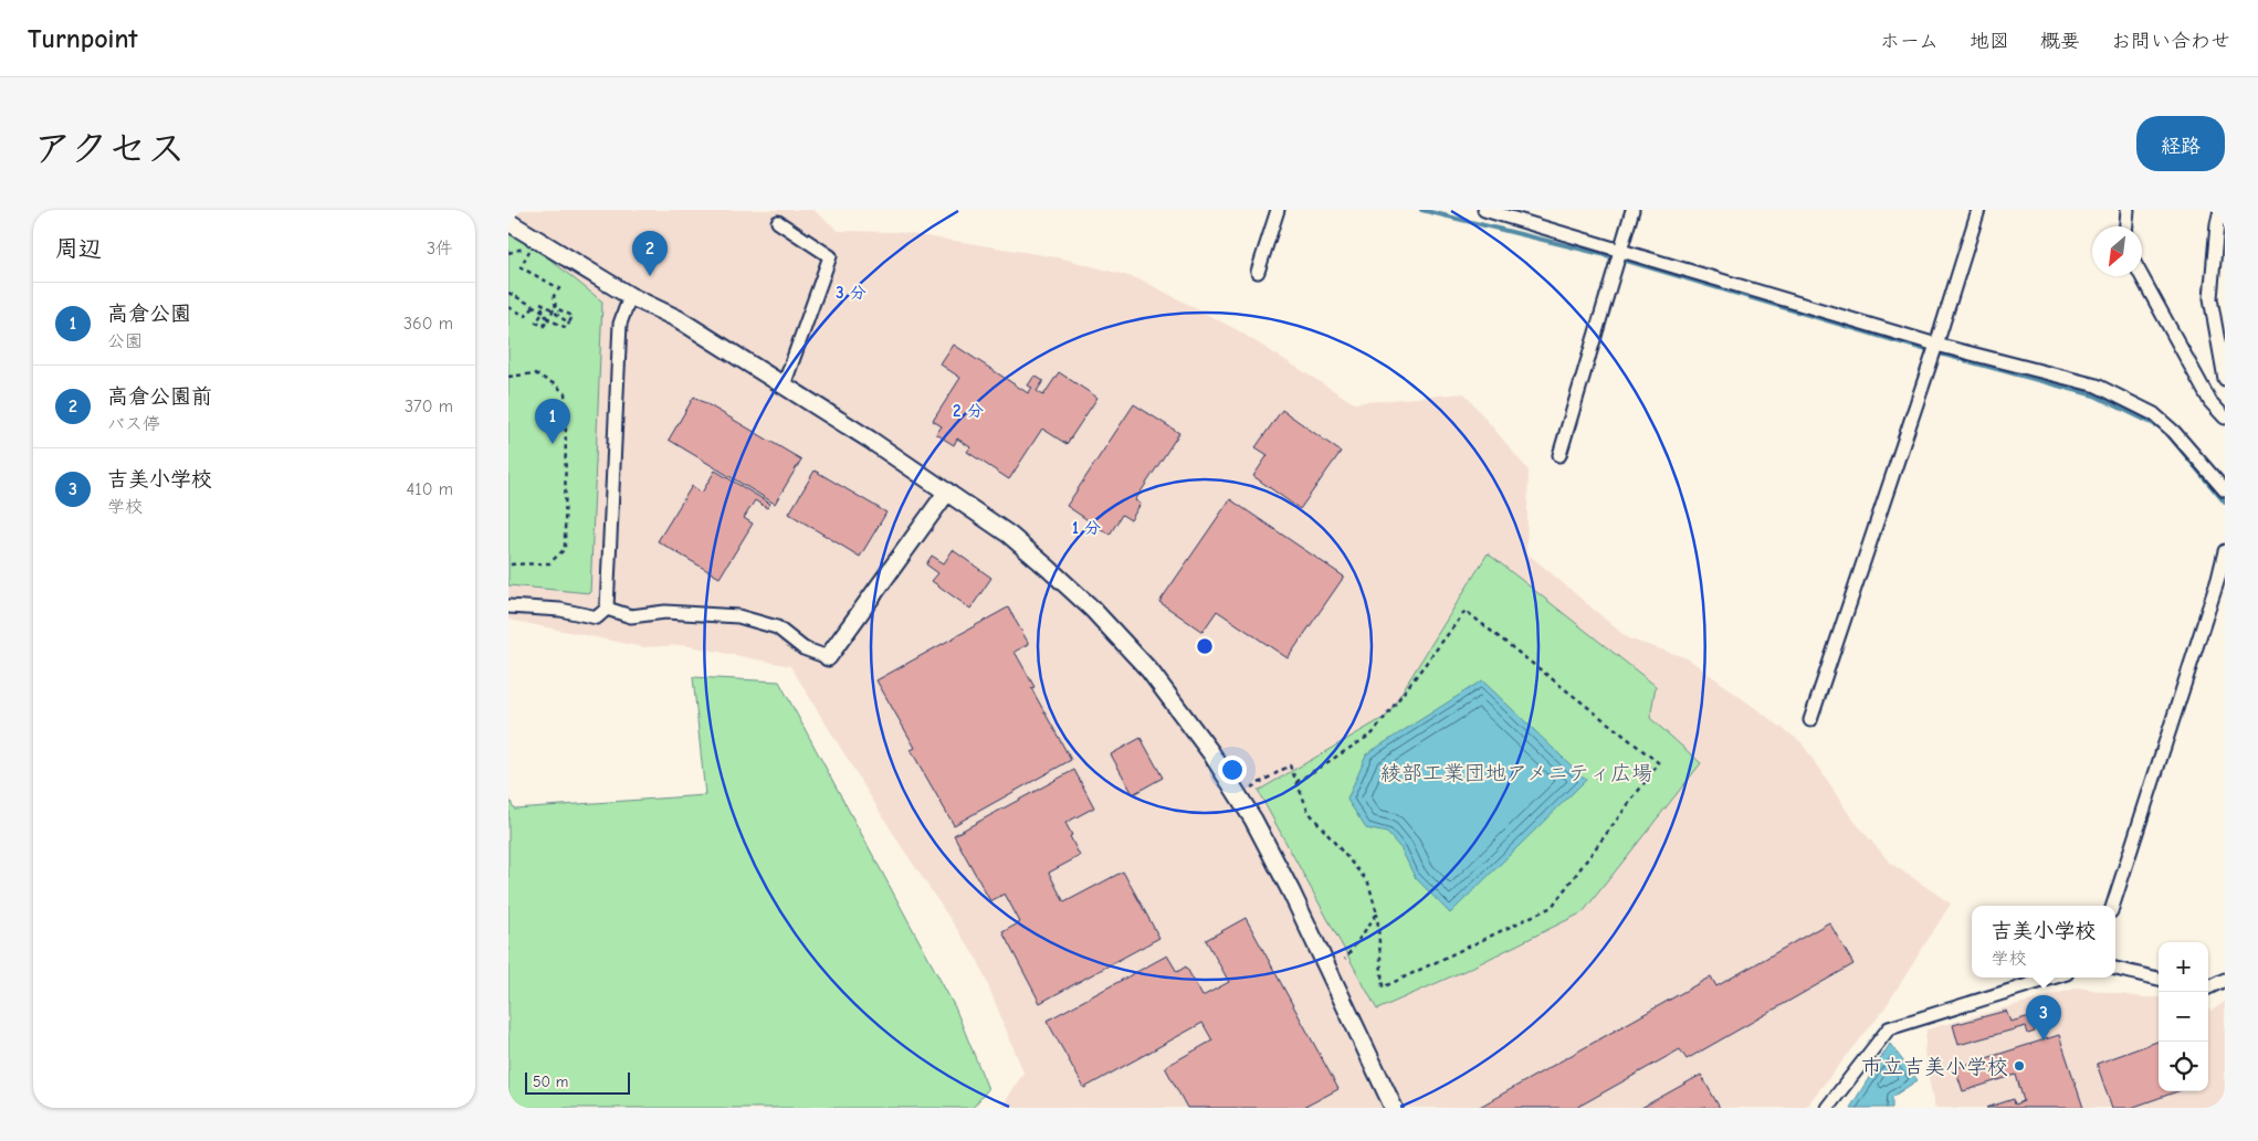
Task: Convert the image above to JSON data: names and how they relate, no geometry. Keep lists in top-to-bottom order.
{
  "parks": ["綾部工業団地アメニティ広場"],
  "places": ["市立吉美小学校"],
  "scale_bar": "50 m",
  "north": "bottom left",
  "page": {
    "header": "Turnpoint",
    "nav": [
      "ホーム",
      "地図",
      "概要",
      "お問い合わせ"
    ],
    "title": "アクセス",
    "buttons": "経路",
    "heading": ["周辺", "3件"],
    "pins": ["2", "1", "3"],
    "list": [
      {
        "mark": "1",
        "name": "高倉公園",
        "note": "公園",
        "value": "360 m"
      },
      {
        "mark": "2",
        "name": "高倉公園前",
        "note": "バス停",
        "value": "370 m"
      },
      {
        "mark": "3",
        "name": "吉美小学校",
        "note": "学校",
        "value": "410 m"
      }
    ],
    "popup": ["吉美小学校", "学校"],
    "map_buttons": ["+", "−"],
    "scale": "50 m"
  },
  "rings": ["3 分", "2 分", "1 分"]
}
